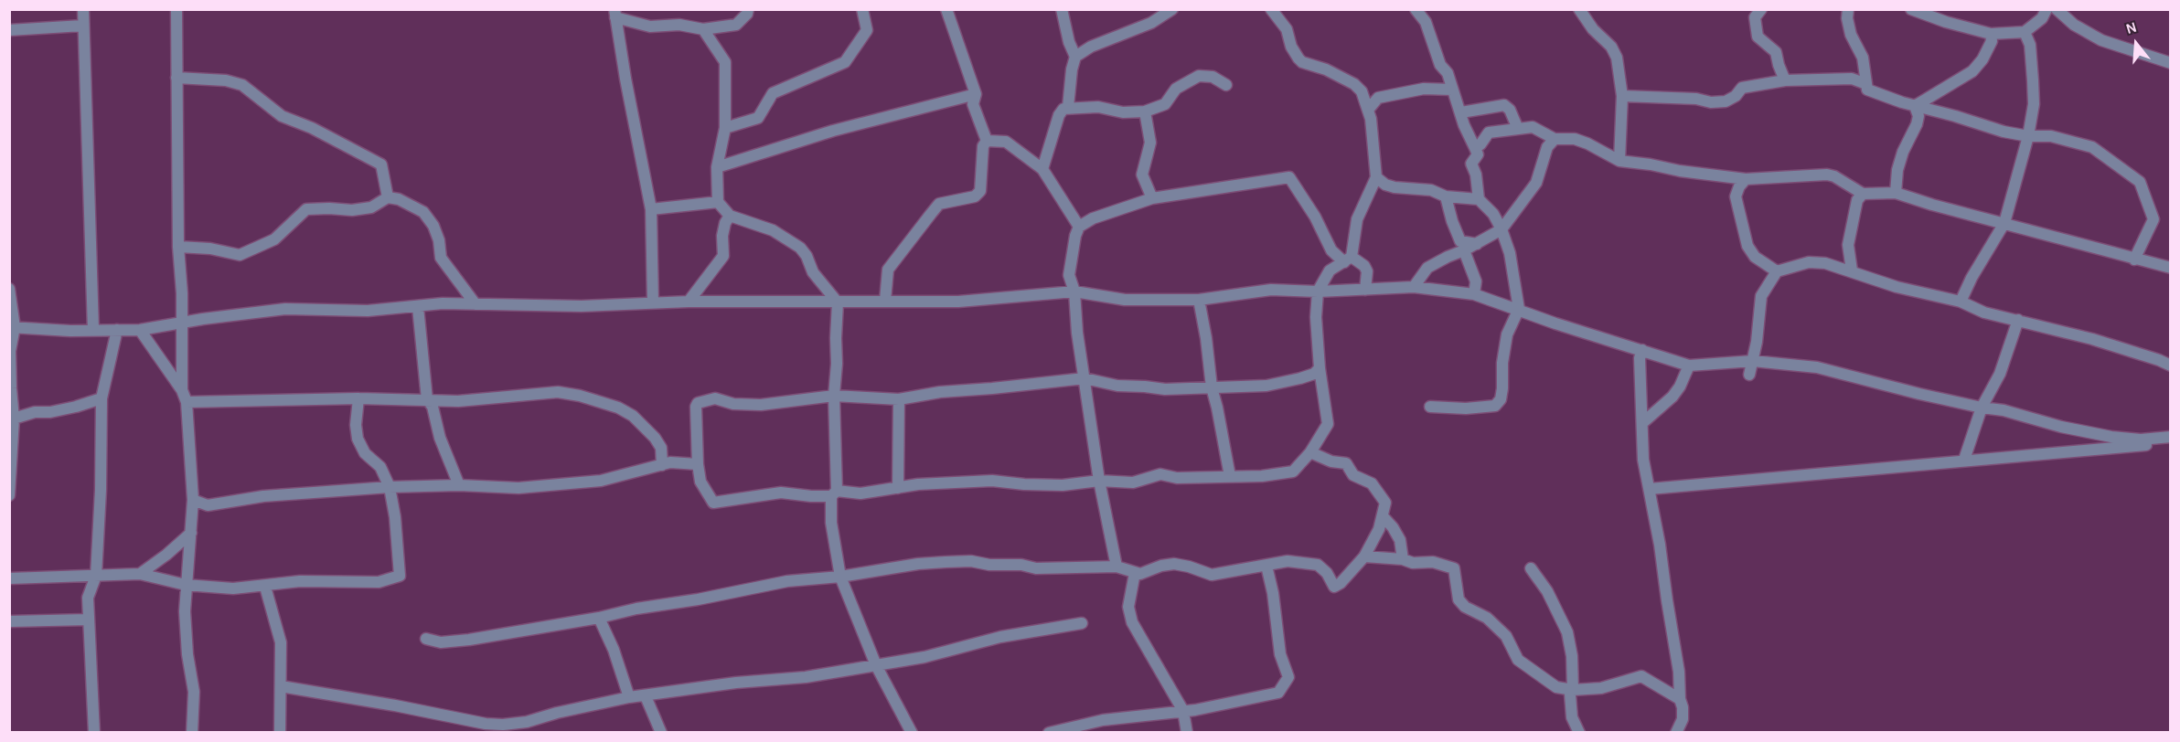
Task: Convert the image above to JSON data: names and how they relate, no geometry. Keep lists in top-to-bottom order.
{
  "north": "top"
}
